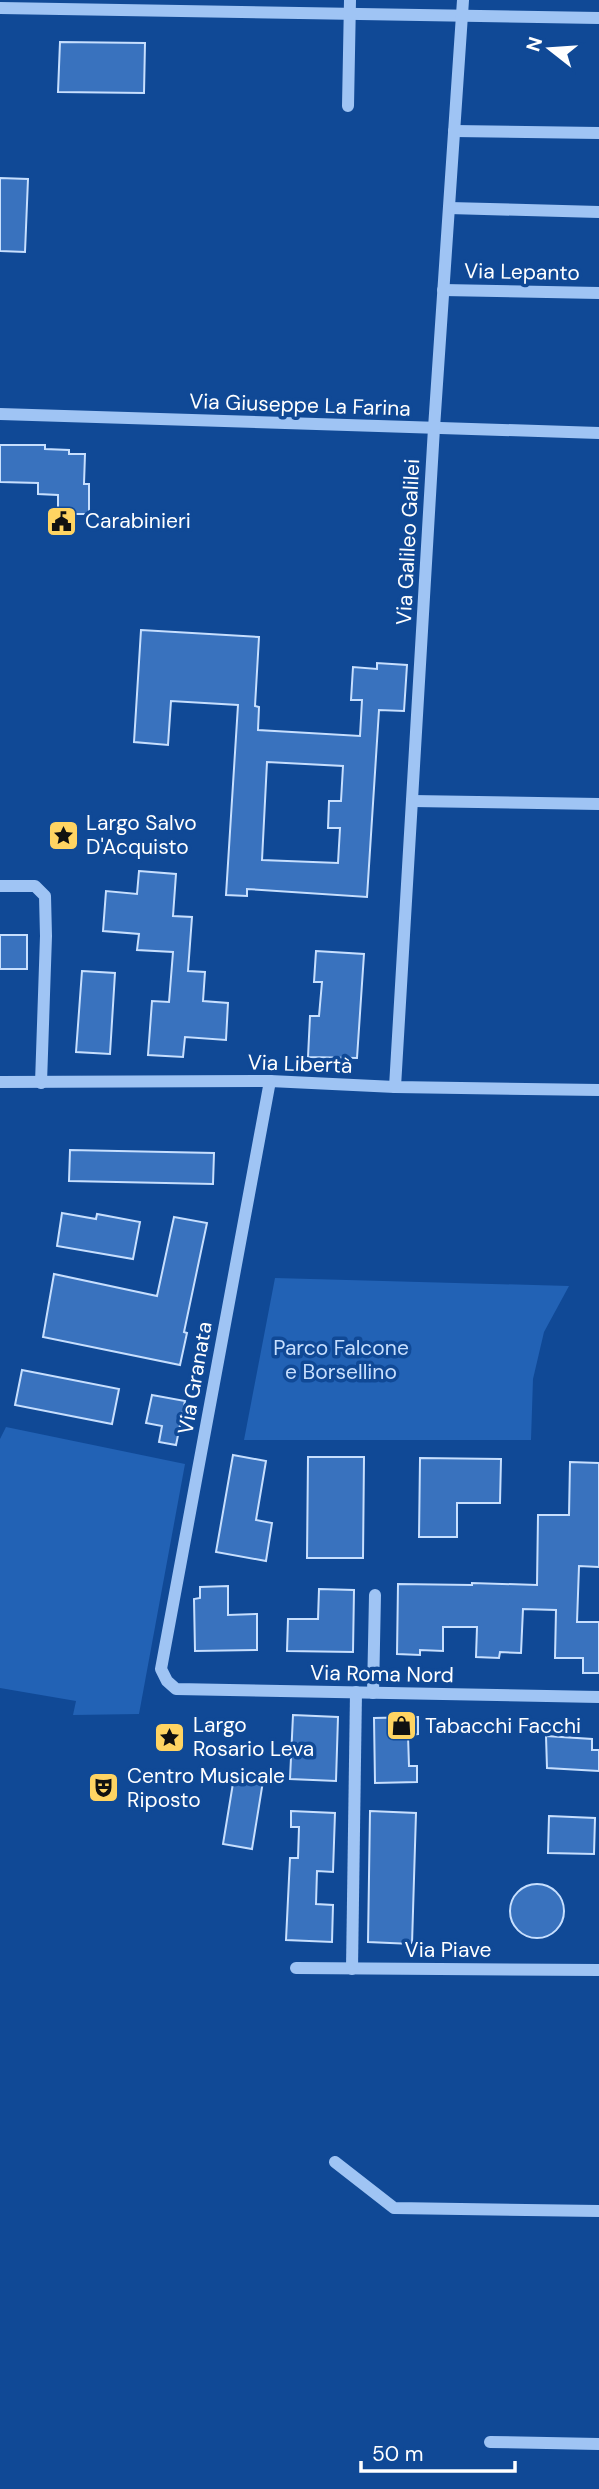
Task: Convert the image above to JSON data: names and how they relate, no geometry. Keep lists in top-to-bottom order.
{
  "streets": {
    "street": [
      "Via Lepanto",
      "Via Giuseppe La Farina",
      "Via Galileo Galilei",
      "Via Libertà",
      "Via Granata",
      "Via Roma Nord",
      "Via Piave"
    ]
  },
  "crossings": [
    ["Via Lepanto", "Via Galileo Galilei"],
    ["Via Giuseppe La Farina", "Via Galileo Galilei"],
    ["Via Galileo Galilei", "Via Libertà"],
    ["Via Libertà", "Via Granata"],
    ["Via Granata", "Via Roma Nord"]
  ],
  "parks": ["Parco Falcone e Borsellino"],
  "places": {
    "public building": ["Carabinieri"],
    "place": ["Largo Salvo D'Acquisto", "Largo Rosario Leva"],
    "shop": ["Tabacchi Facchi"],
    "theatre": ["Centro Musicale Riposto"]
  },
  "scale_bar": "50 m",
  "north": "left"
}
